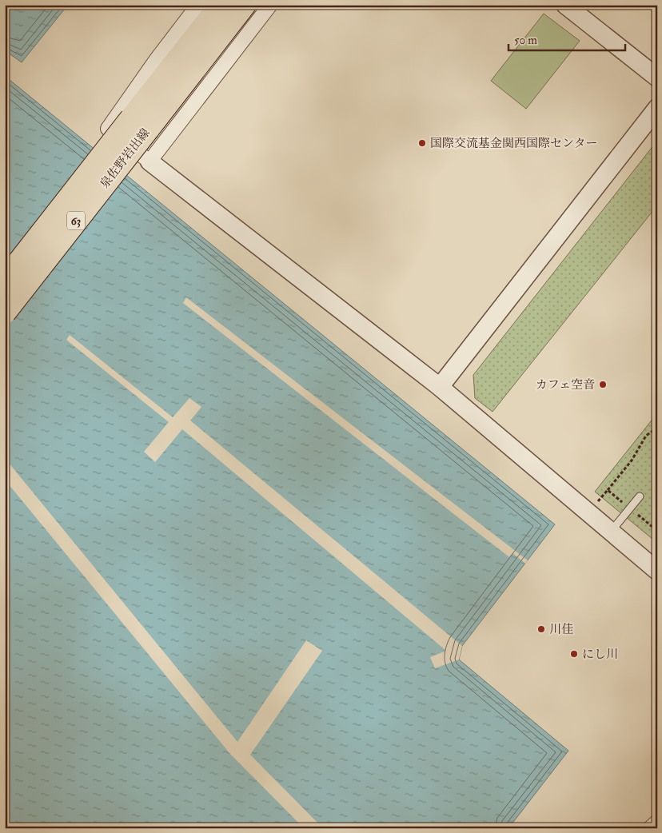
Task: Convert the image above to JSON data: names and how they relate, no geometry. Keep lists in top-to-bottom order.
{
  "streets": {
    "main road": ["泉佐野岩出線", "63"]
  },
  "places": [
    "国際交流基金関西国際センター",
    "カフェ空音",
    "川佳",
    "にし川"
  ],
  "scale_bar": "50 m"
}
